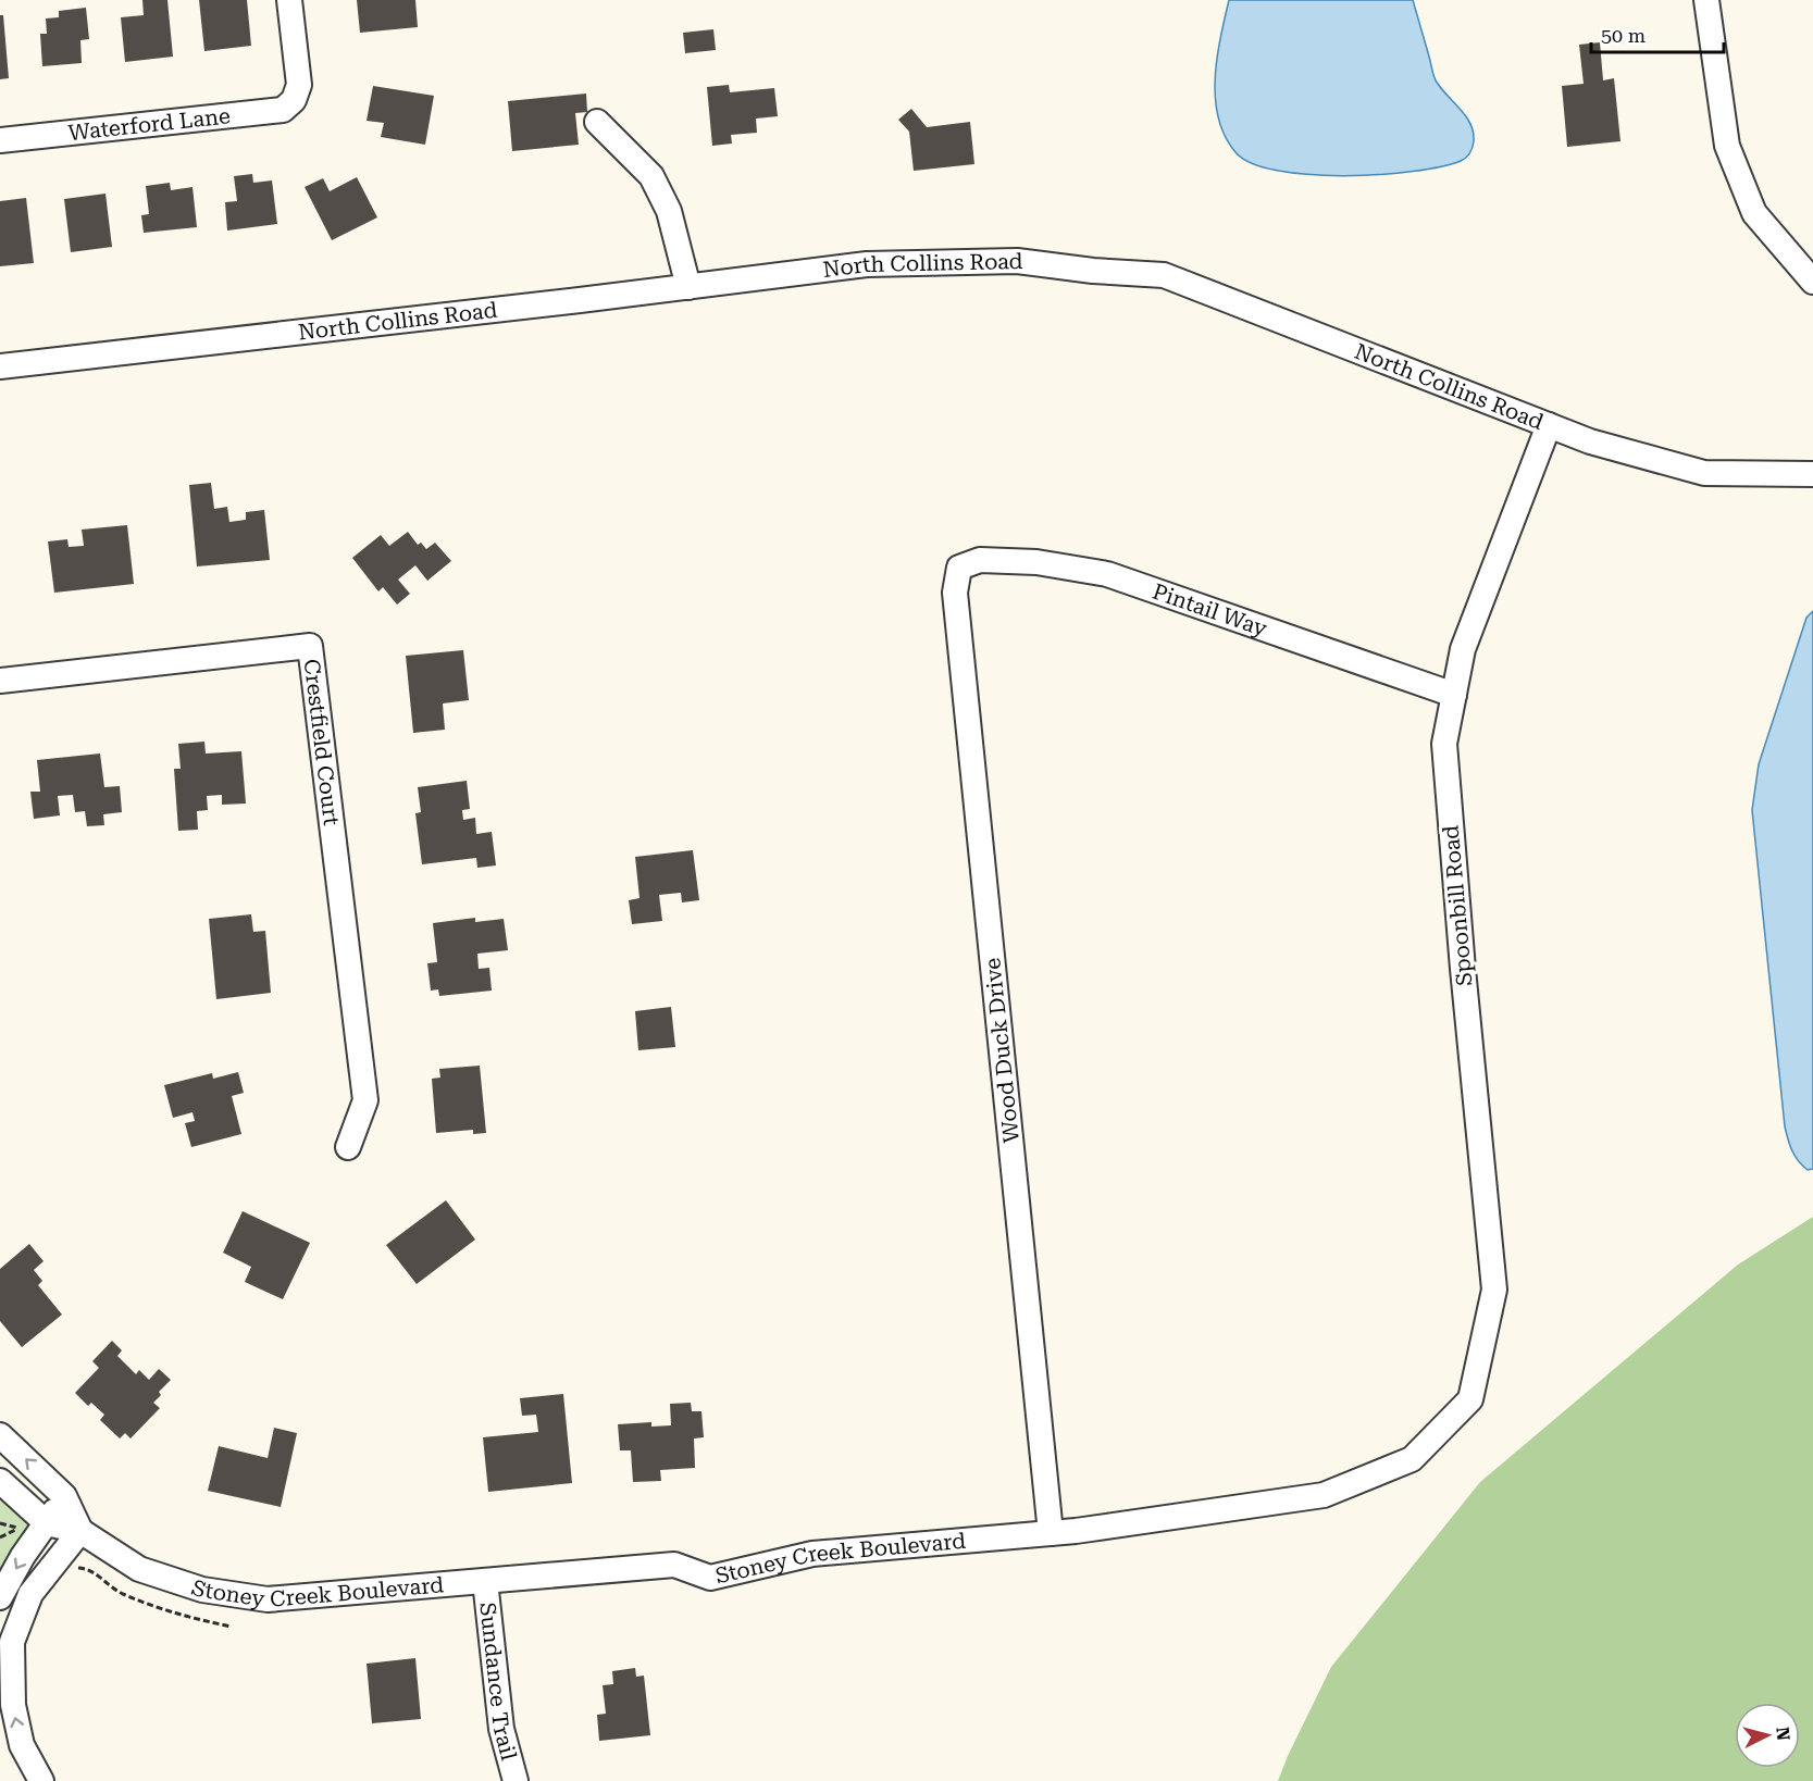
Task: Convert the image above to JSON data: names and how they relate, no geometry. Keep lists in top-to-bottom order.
{
  "streets": {
    "street": [
      "Waterford Lane",
      "North Collins Road",
      "Pintail Way",
      "Crestfield Court",
      "Spoonbill Road",
      "Wood Duck Drive",
      "Stoney Creek Boulevard",
      "Sundance Trail"
    ]
  },
  "crossings": [
    ["North Collins Road", "Spoonbill Road"],
    ["Pintail Way", "Spoonbill Road"],
    ["Pintail Way", "Wood Duck Drive"],
    ["Spoonbill Road", "Stoney Creek Boulevard"],
    ["Wood Duck Drive", "Stoney Creek Boulevard"],
    ["Stoney Creek Boulevard", "Sundance Trail"]
  ],
  "scale_bar": "50 m",
  "north": "right"
}
